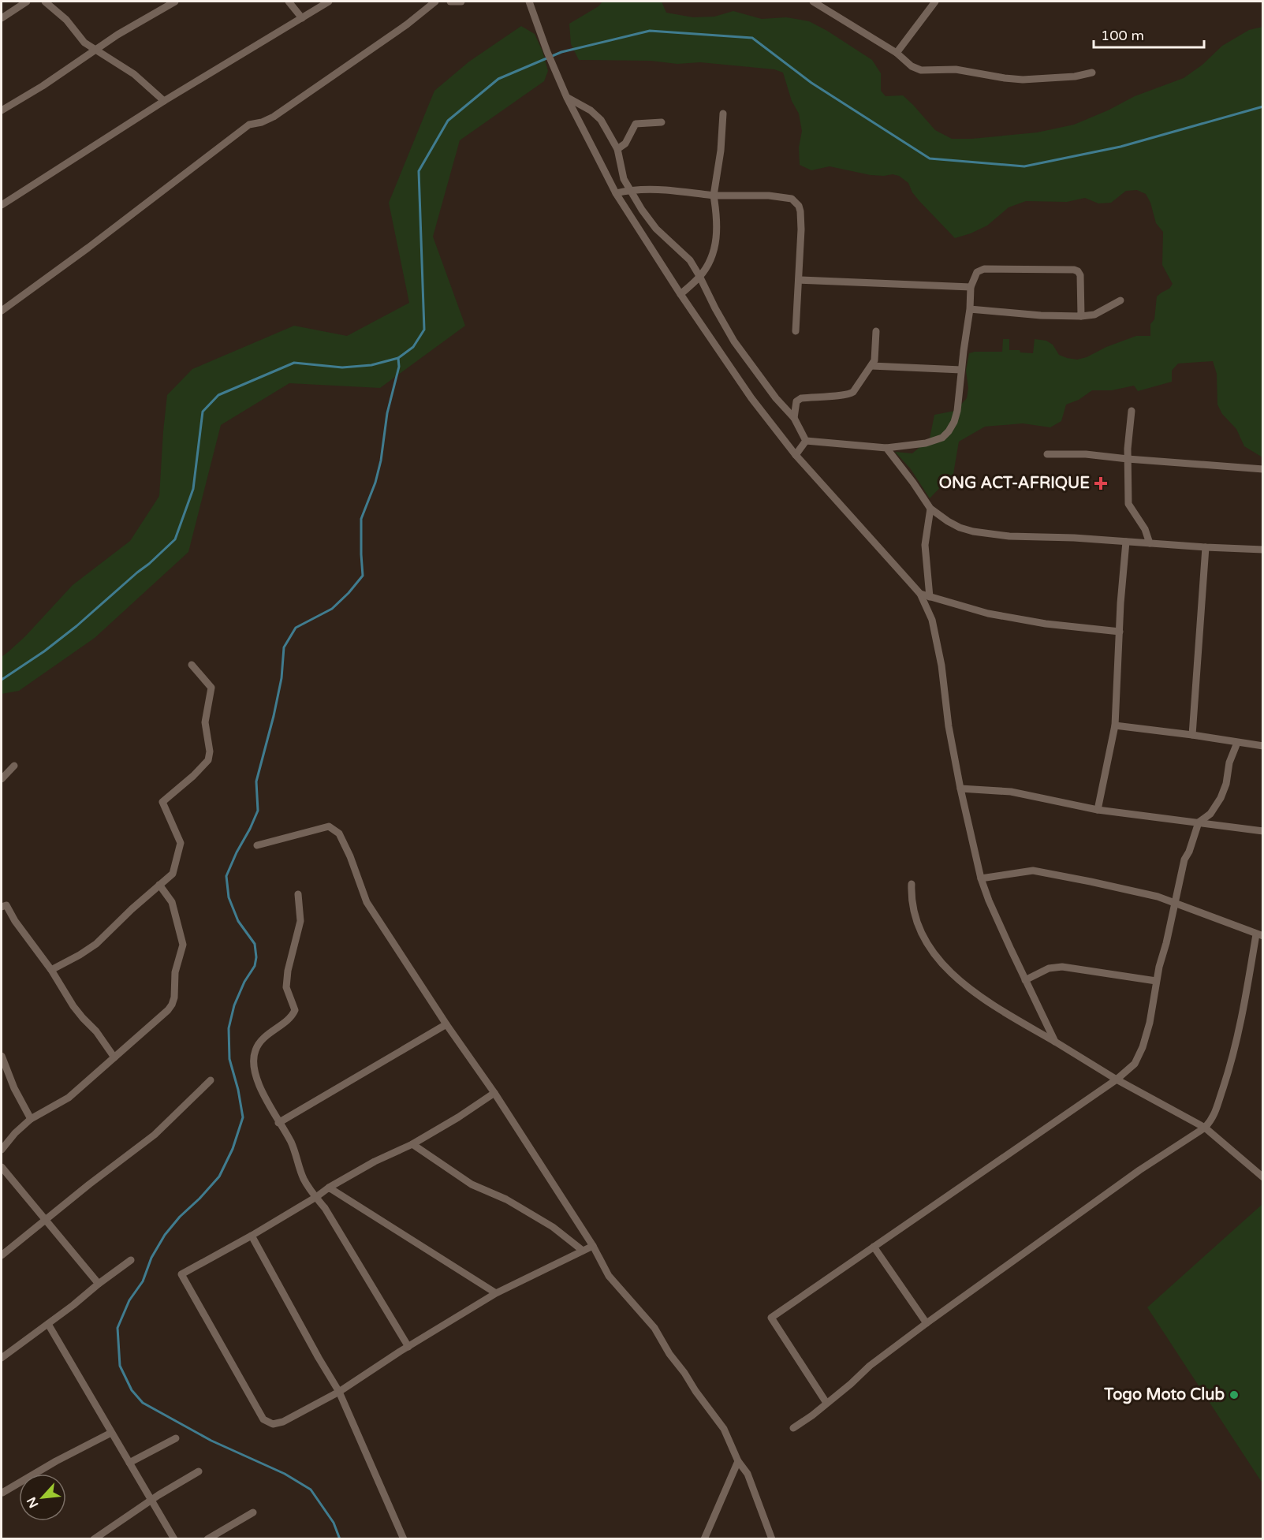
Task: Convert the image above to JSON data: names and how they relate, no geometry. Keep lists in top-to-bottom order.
{
  "places": {
    "health": ["ONG ACT-AFRIQUE"],
    "other": ["Togo Moto Club"]
  },
  "scale_bar": "100 m",
  "north": "bottom left"
}
